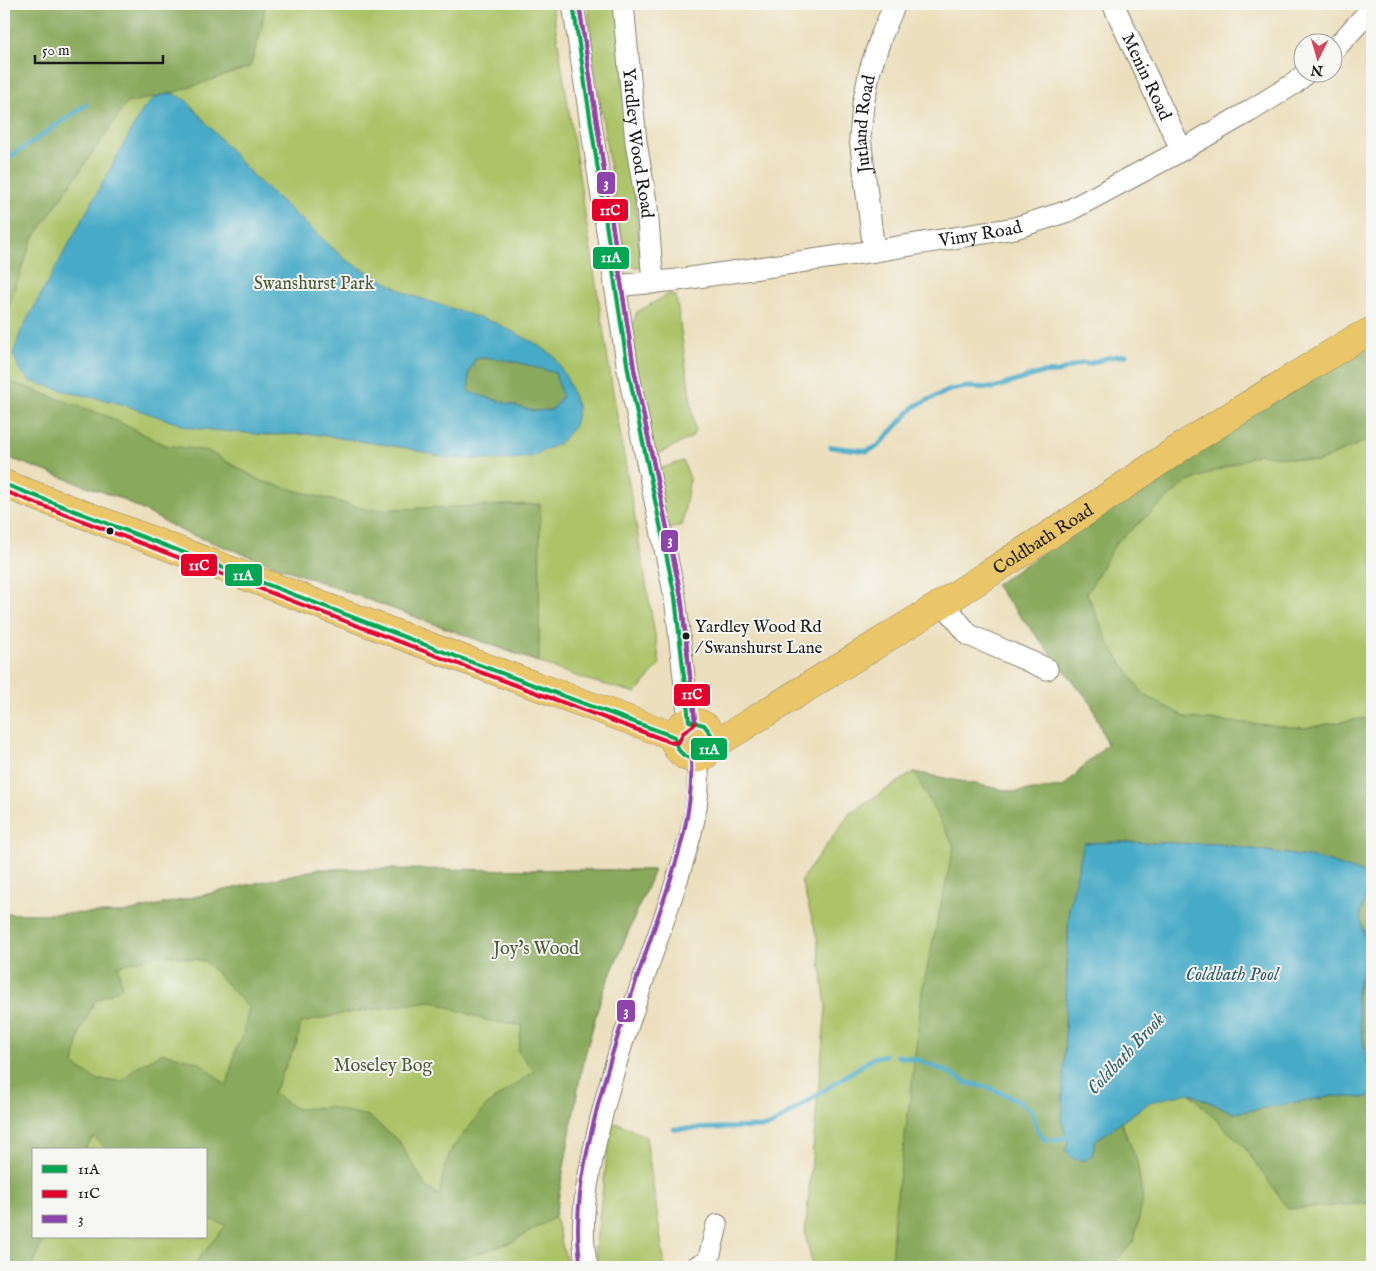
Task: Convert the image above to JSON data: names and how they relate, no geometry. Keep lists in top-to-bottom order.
{
  "streets": {
    "main road": ["Coldbath Road"],
    "street": [
      "Menin Road",
      "Jutland Road",
      "Yardley Wood Road",
      "Vimy Road"
    ]
  },
  "crossings": [
    ["Menin Road", "Vimy Road"],
    ["Jutland Road", "Vimy Road"],
    ["Yardley Wood Road", "Vimy Road"]
  ],
  "water": ["Coldbath Pool", "Coldbath Brook"],
  "parks": ["Swanshurst Park", "Joy's Wood", "Moseley Bog"],
  "places": ["Yardley Wood Rd / Swanshurst Lane"],
  "lines": ["transit line 11A", "transit line 11C", "transit line 3"],
  "legend": ["11A", "11C", "3"],
  "scale_bar": "50 m",
  "north": "bottom"
}
